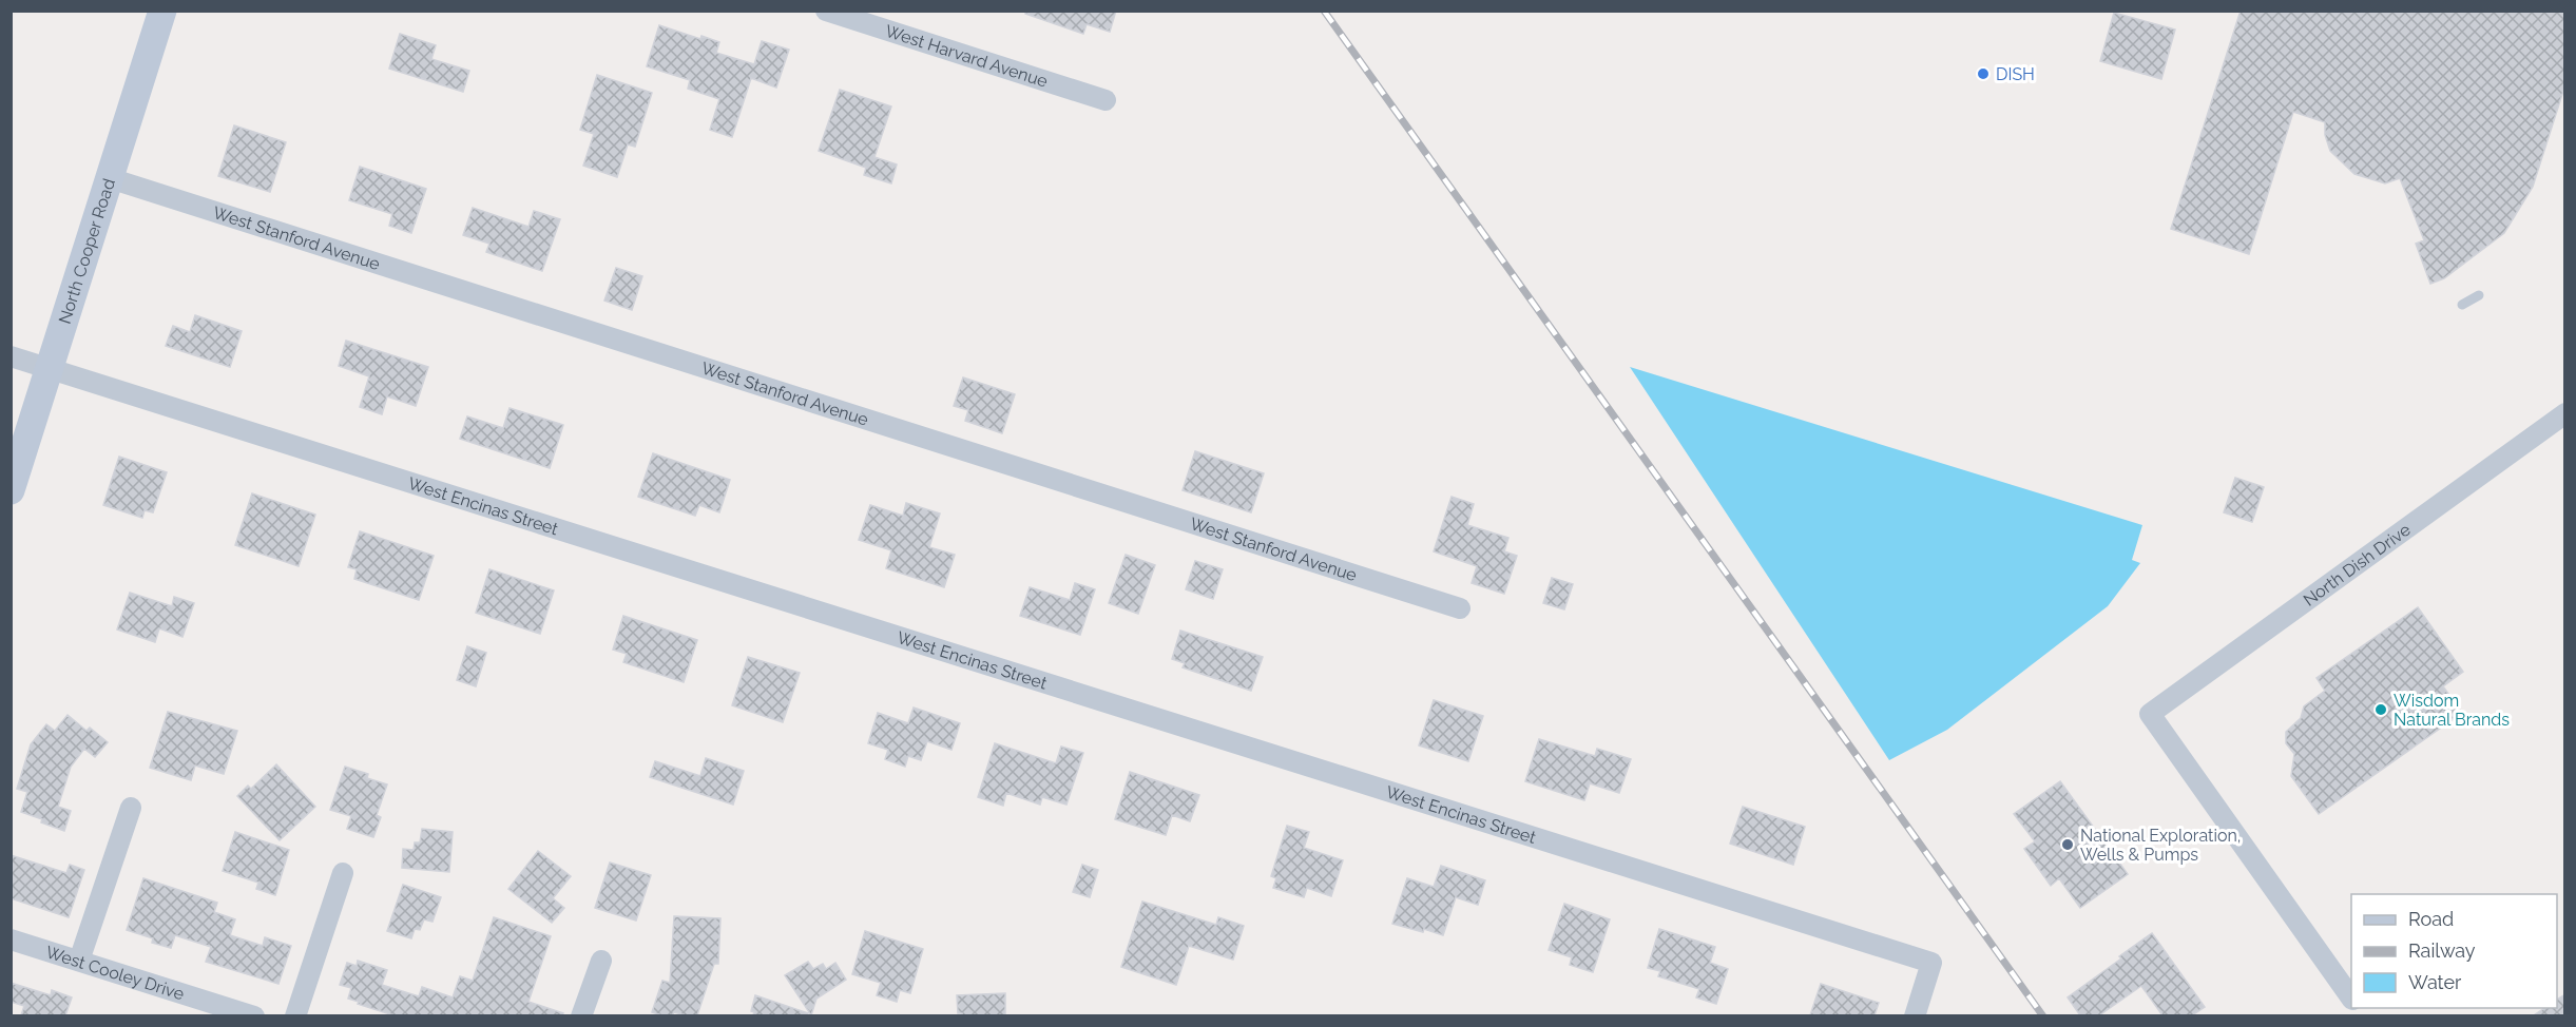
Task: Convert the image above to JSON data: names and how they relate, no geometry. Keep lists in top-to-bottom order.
{
  "streets": {
    "main road": ["North Cooper Road"],
    "street": [
      "West Harvard Avenue",
      "West Stanford Avenue",
      "West Encinas Street",
      "North Dish Drive",
      "West Cooley Drive"
    ]
  },
  "crossings": [
    ["West Stanford Avenue", "North Cooper Road"],
    ["North Cooper Road", "West Encinas Street"]
  ],
  "places": ["DISH", "Wisdom Natural Brands", "National Exploration, Wells & Pumps"],
  "legend": ["Road", "Railway", "Water"]
}
